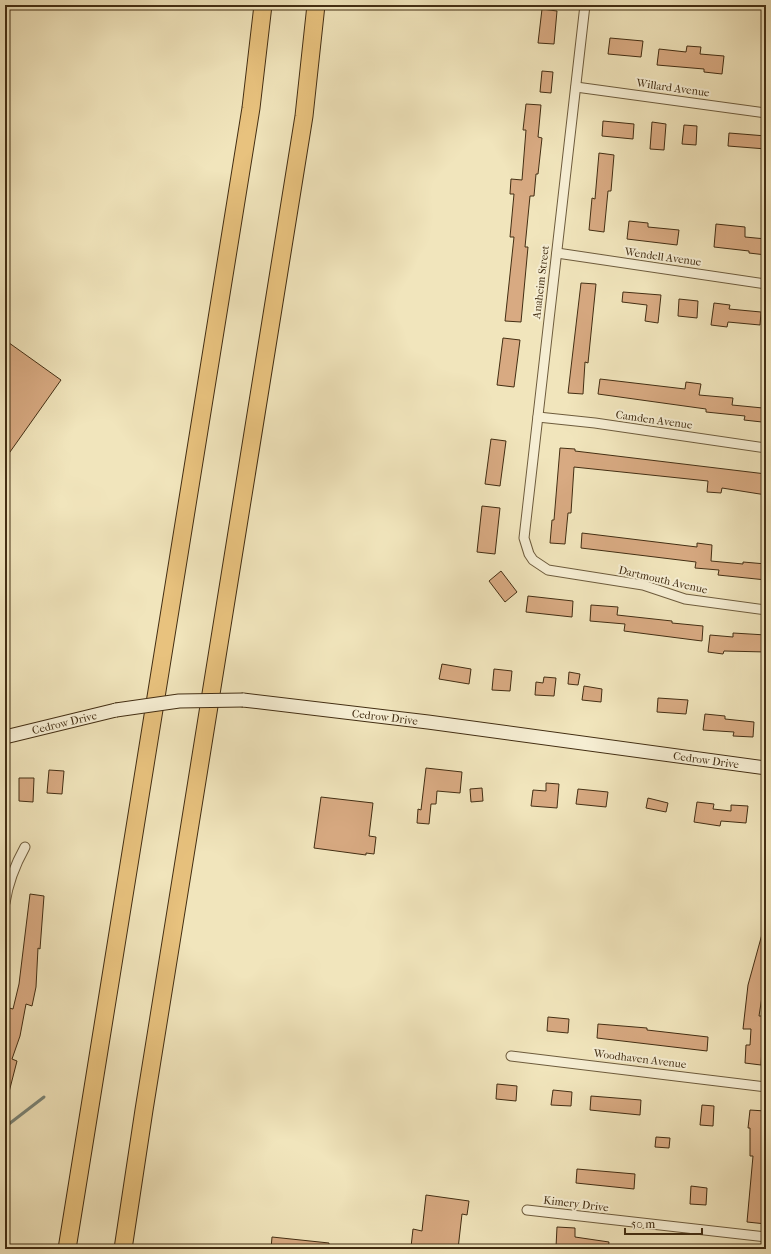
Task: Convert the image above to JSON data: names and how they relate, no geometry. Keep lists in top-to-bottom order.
{
  "streets": {
    "street": [
      "Willard Avenue",
      "Wendell Avenue",
      "Anaheim Street",
      "Camden Avenue",
      "Dartmouth Avenue",
      "Cedrow Drive",
      "Woodhaven Avenue",
      "Kimery Drive"
    ]
  },
  "crossings": [
    ["Willard Avenue", "Anaheim Street"],
    ["Wendell Avenue", "Anaheim Street"],
    ["Anaheim Street", "Camden Avenue"],
    ["Anaheim Street", "Dartmouth Avenue"]
  ],
  "scale_bar": "50 m"
}
